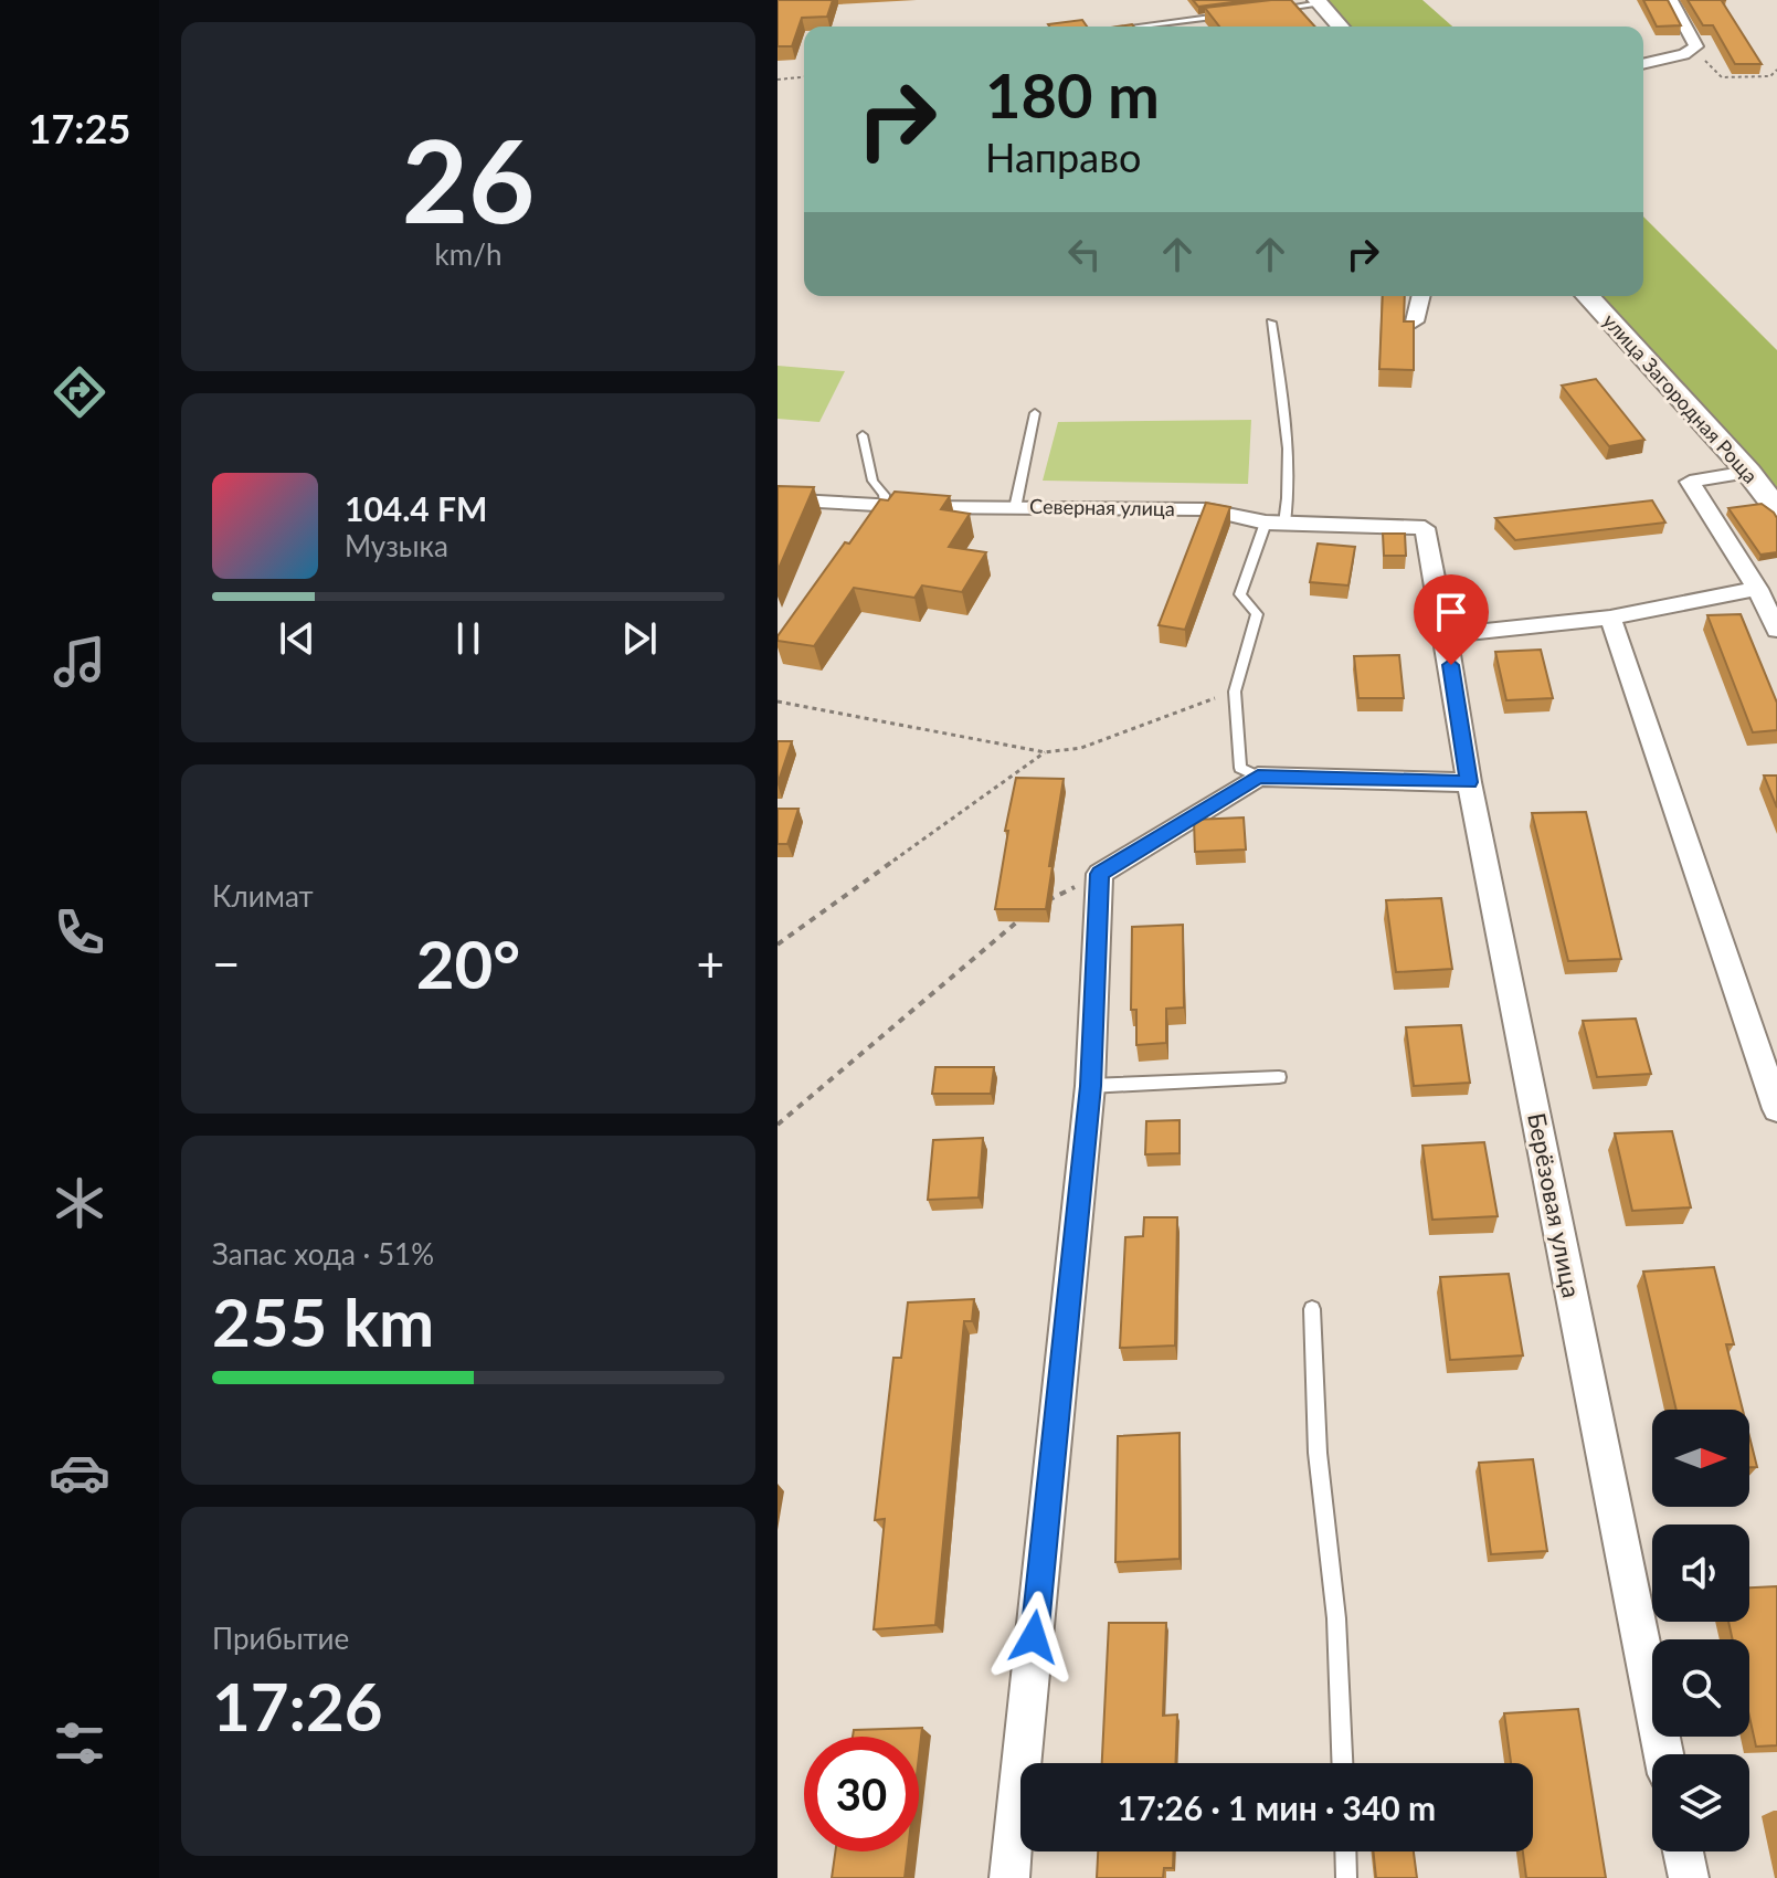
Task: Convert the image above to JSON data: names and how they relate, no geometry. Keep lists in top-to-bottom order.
{
  "streets": {
    "street": ["улица Загородная Роща", "Северная улица", "Берёзовая улица"]
  },
  "crossings": [
    ["Северная улица", "Берёзовая улица"]
  ],
  "north": "right",
  "page": {
    "tabs": "17:25",
    "tile": [
      ["26", "km/h"],
      "Климат",
      ["Запас хода · 51%", "255 km"],
      ["Прибытие", "17:26"]
    ],
    "turn": ["180 m", "Направо"],
    "song": ["104.4 FM", "Музыка"],
    "heat": ["−", "20°", "+"],
    "limit": "30",
    "trip": "17:26 · 1 мин · 340 m"
  }
}
